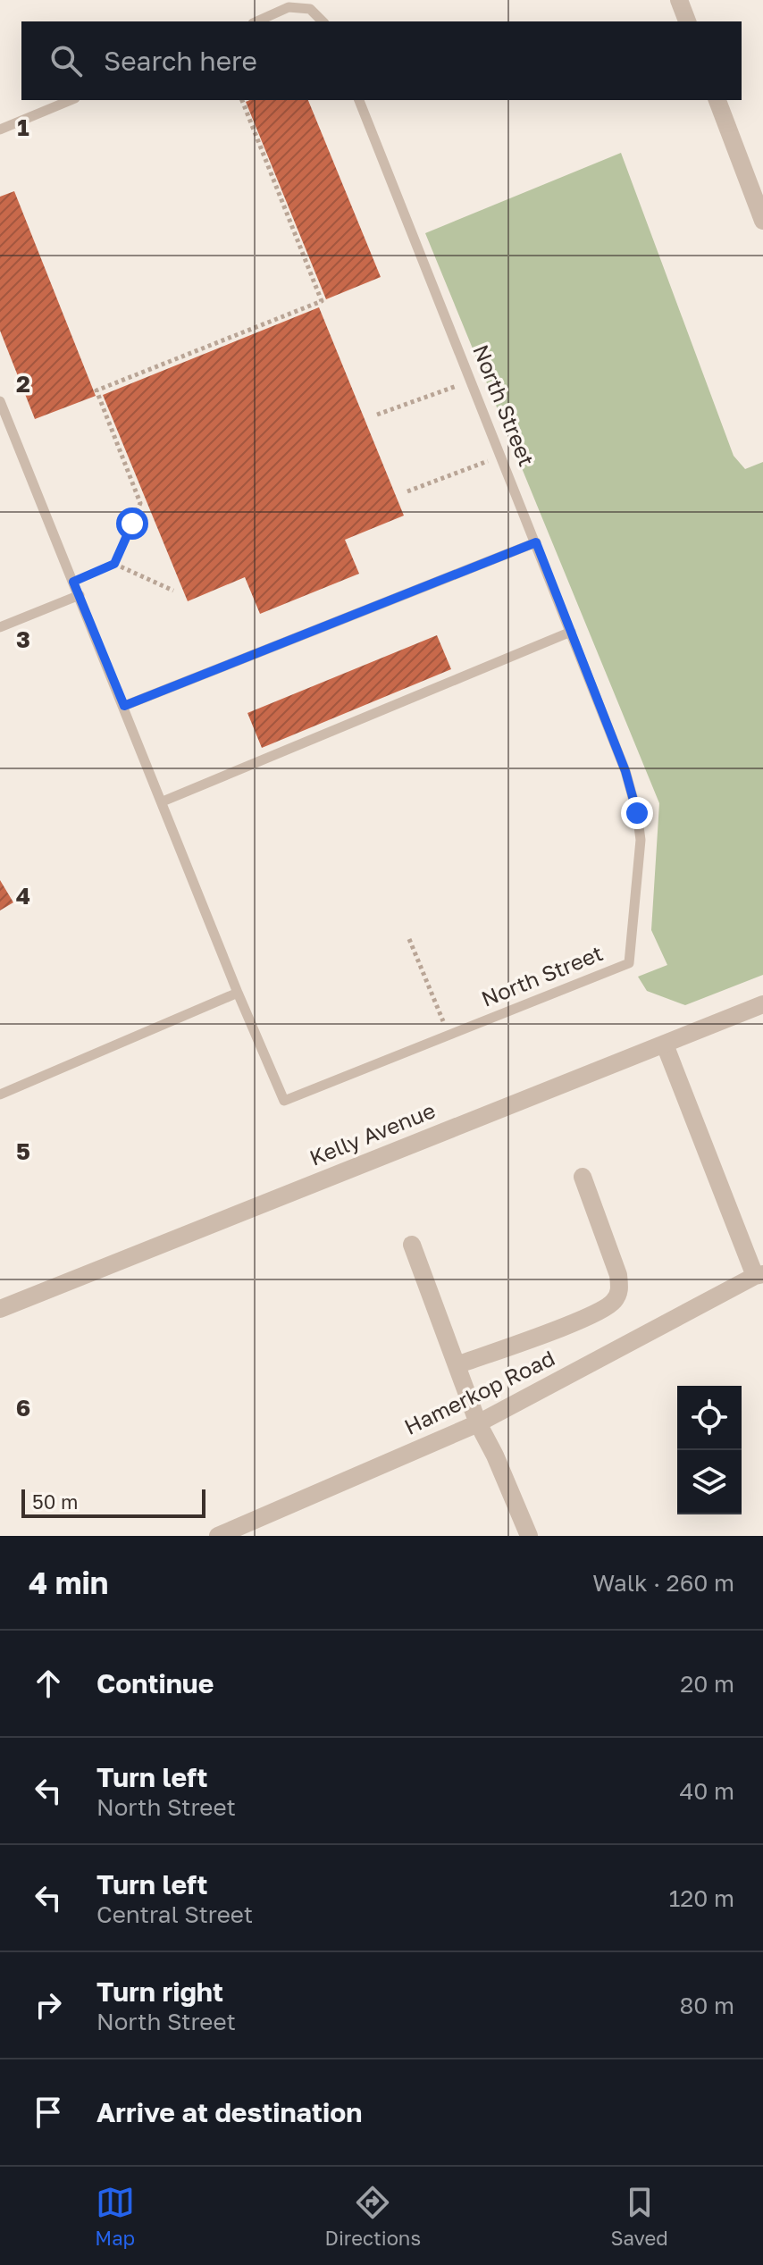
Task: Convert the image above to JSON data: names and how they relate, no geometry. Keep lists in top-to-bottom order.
{
  "streets": {
    "street": ["Kelly Avenue", "Hamerkop Road"],
    "lane": ["North Street"]
  },
  "scale_bar": "50 m",
  "page": {
    "search": "Search here",
    "scale": "50 m",
    "heading": ["4 min", "Walk · 260 m"],
    "list": [
      ["Continue", "20 m"],
      ["Turn left", "North Street", "40 m"],
      ["Turn left", "Central Street", "120 m"],
      ["Turn right", "North Street", "80 m"],
      "Arrive at destination"
    ],
    "nav": ["Map", "Directions", "Saved"]
  },
  "grid": {
    "rows": [
      "1",
      "2",
      "3",
      "4",
      "5",
      "6"
    ]
  }
}
